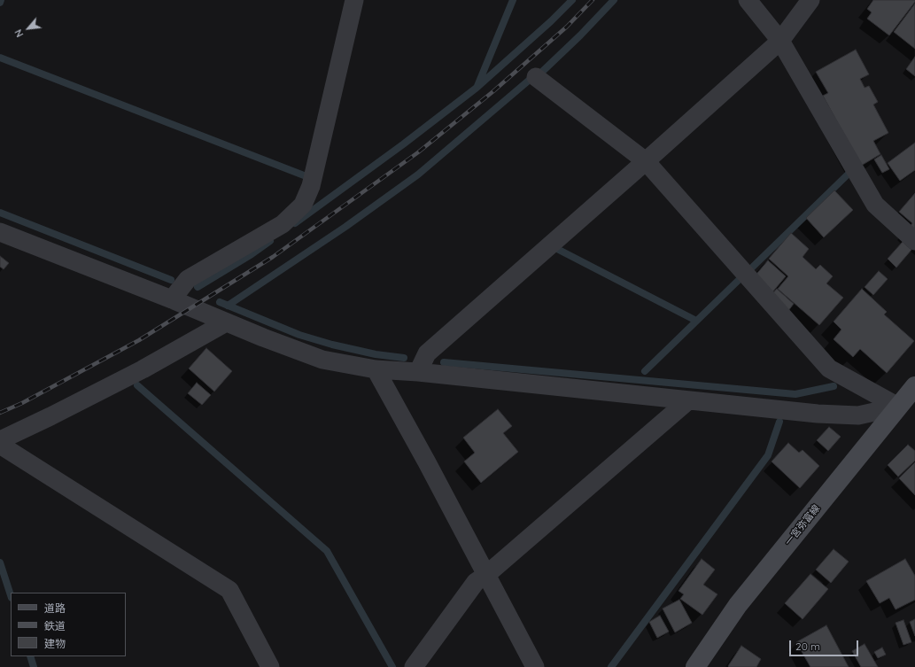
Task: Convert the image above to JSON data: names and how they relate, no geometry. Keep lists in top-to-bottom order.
{
  "streets": {
    "main road": ["一宮弥富線"]
  },
  "legend": ["道路", "鉄道", "建物"],
  "scale_bar": "20 m",
  "north": "bottom left"
}
